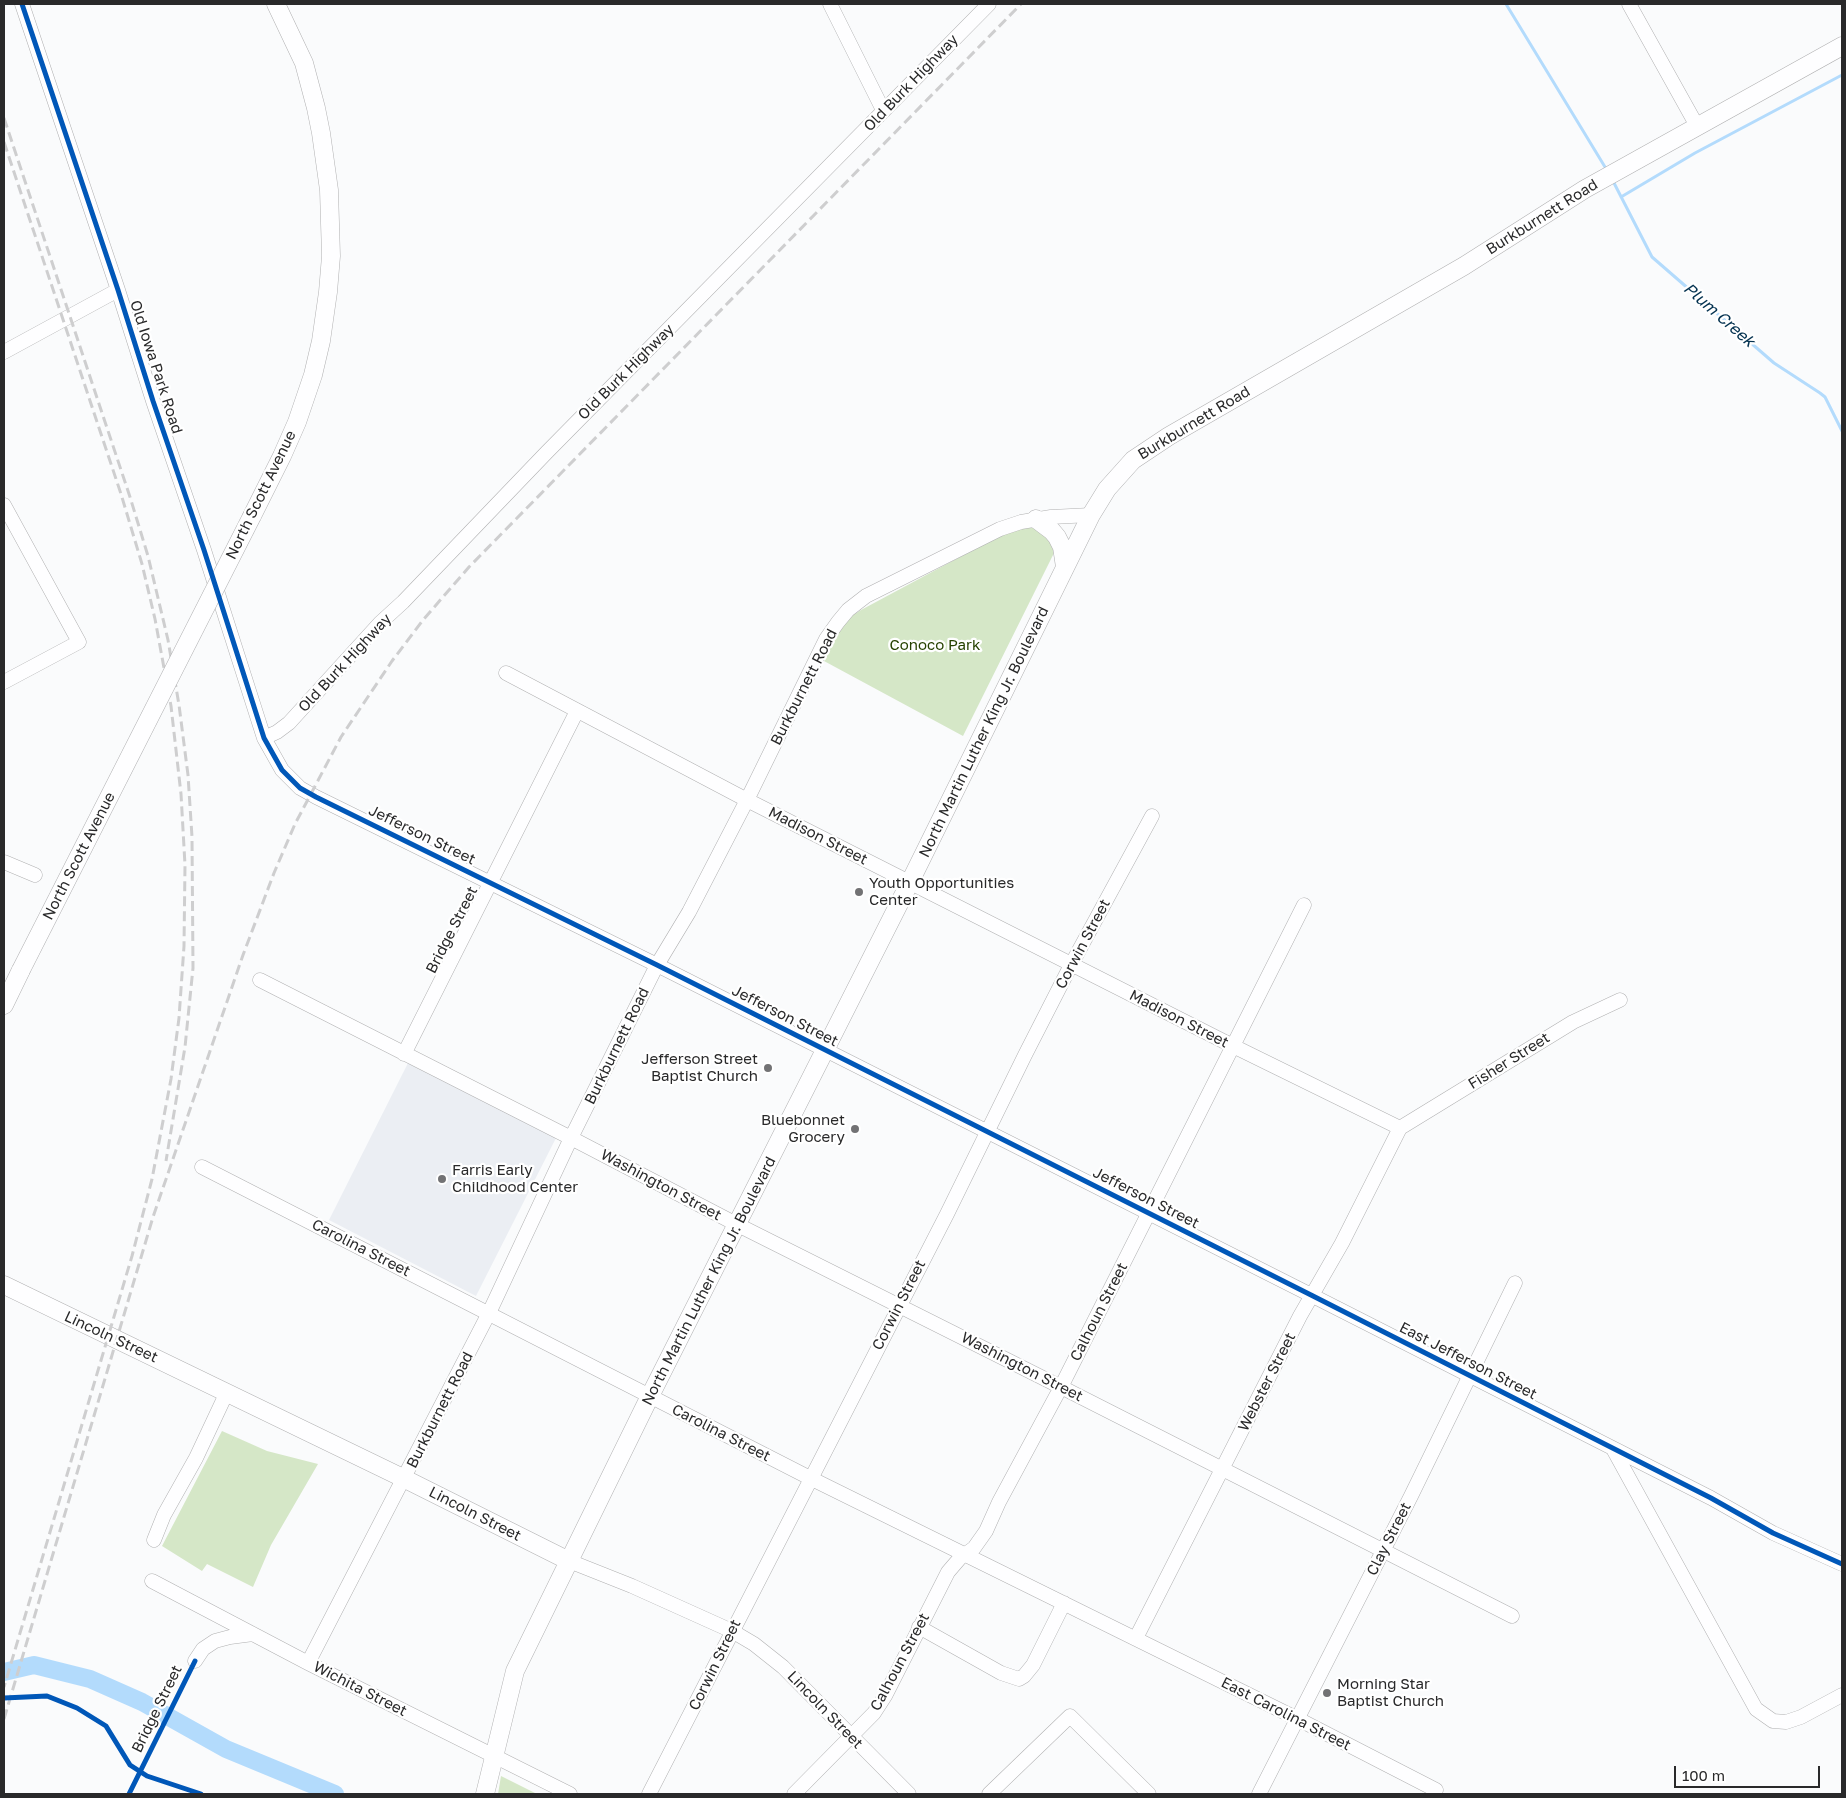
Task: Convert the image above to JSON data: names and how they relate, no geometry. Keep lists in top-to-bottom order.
{
  "streets": {
    "main road": [
      "Burkburnett Road",
      "North Scott Avenue",
      "North Martin Luther King Jr. Boulevard",
      "Lincoln Street"
    ],
    "street": [
      "Old Burk Highway",
      "Old Iowa Park Road",
      "Jefferson Street",
      "Madison Street",
      "Bridge Street",
      "Corwin Street",
      "Fisher Street",
      "Washington Street",
      "Carolina Street",
      "Calhoun Street",
      "East Jefferson Street",
      "Webster Street",
      "Clay Street",
      "Wichita Street",
      "East Carolina Street"
    ]
  },
  "crossings": [
    ["Old Burk Highway", "Old Iowa Park Road"],
    ["Old Burk Highway", "Jefferson Street"],
    ["Burkburnett Road", "North Martin Luther King Jr. Boulevard"],
    ["Burkburnett Road", "Jefferson Street"],
    ["Burkburnett Road", "Madison Street"],
    ["Burkburnett Road", "Washington Street"],
    ["Burkburnett Road", "Carolina Street"],
    ["Burkburnett Road", "Lincoln Street"],
    ["Burkburnett Road", "Wichita Street"],
    ["Old Iowa Park Road", "Jefferson Street"],
    ["North Martin Luther King Jr. Boulevard", "Jefferson Street"],
    ["North Martin Luther King Jr. Boulevard", "Madison Street"],
    ["North Martin Luther King Jr. Boulevard", "Washington Street"],
    ["North Martin Luther King Jr. Boulevard", "Carolina Street"],
    ["North Martin Luther King Jr. Boulevard", "Lincoln Street"],
    ["North Martin Luther King Jr. Boulevard", "Wichita Street"],
    ["Jefferson Street", "Bridge Street"],
    ["Jefferson Street", "Corwin Street"],
    ["Jefferson Street", "Calhoun Street"],
    ["Jefferson Street", "East Jefferson Street"],
    ["Jefferson Street", "Webster Street"],
    ["Madison Street", "Bridge Street"],
    ["Madison Street", "Corwin Street"],
    ["Madison Street", "Fisher Street"],
    ["Madison Street", "Calhoun Street"],
    ["Madison Street", "Webster Street"],
    ["Bridge Street", "Washington Street"],
    ["Bridge Street", "Wichita Street"],
    ["Corwin Street", "Washington Street"],
    ["Corwin Street", "Carolina Street"],
    ["Corwin Street", "Lincoln Street"],
    ["Fisher Street", "Webster Street"],
    ["Washington Street", "Calhoun Street"],
    ["Washington Street", "Webster Street"],
    ["Washington Street", "Clay Street"],
    ["Carolina Street", "Calhoun Street"],
    ["Carolina Street", "Webster Street"],
    ["Carolina Street", "East Carolina Street"],
    ["Calhoun Street", "Lincoln Street"],
    ["East Jefferson Street", "Webster Street"],
    ["East Jefferson Street", "Clay Street"],
    ["Webster Street", "East Carolina Street"],
    ["Clay Street", "East Carolina Street"]
  ],
  "water": ["Plum Creek"],
  "parks": ["Conoco Park"],
  "places": [
    "Youth Opportunities Center",
    "Jefferson Street Baptist Church",
    "Bluebonnet Grocery",
    "Farris Early Childhood Center",
    "Morning Star Baptist Church"
  ],
  "scale_bar": "100 m"
}
